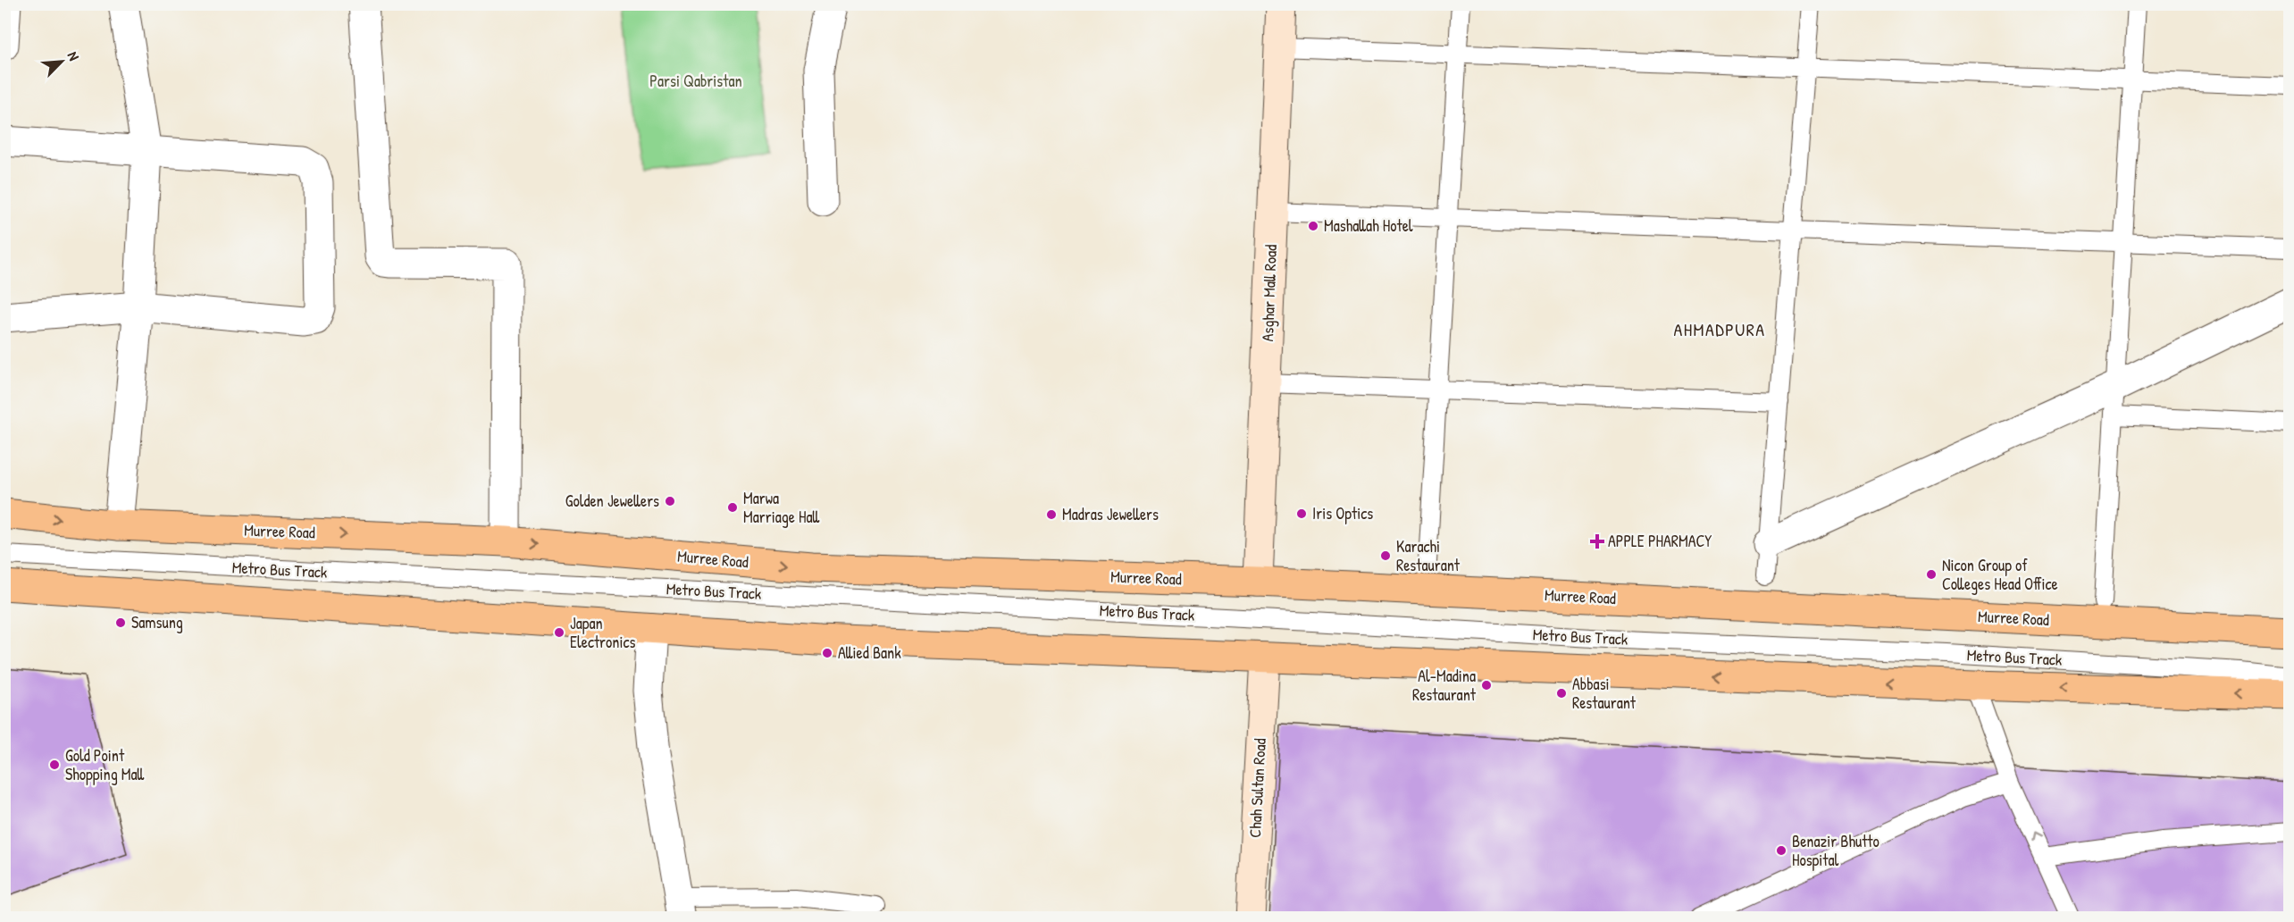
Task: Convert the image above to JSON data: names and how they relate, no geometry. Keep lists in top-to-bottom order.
{
  "streets": {
    "main road": ["Asghar Mall Road", "Murree Road", "Chah Sultan Road"],
    "lane": ["Metro Bus Track"]
  },
  "crossings": [
    ["Asghar Mall Road", "Murree Road"]
  ],
  "districts": ["AHMADPURA"],
  "parks": ["Parsi Qabristan"],
  "places": {
    "other": [
      "Mashallah Hotel",
      "Golden Jewellers",
      "Marwa Marriage Hall",
      "Iris Optics",
      "Madras Jewellers",
      "Karachi Restaurant",
      "Nicon Group of Colleges Head Office",
      "Samsung",
      "Japan Electronics",
      "Allied Bank",
      "Al-Madina Restaurant",
      "Abbasi Restaurant",
      "Gold Point Shopping Mall",
      "Benazir Bhutto Hospital"
    ],
    "health": ["APPLE PHARMACY"]
  },
  "north": "top right"
}
